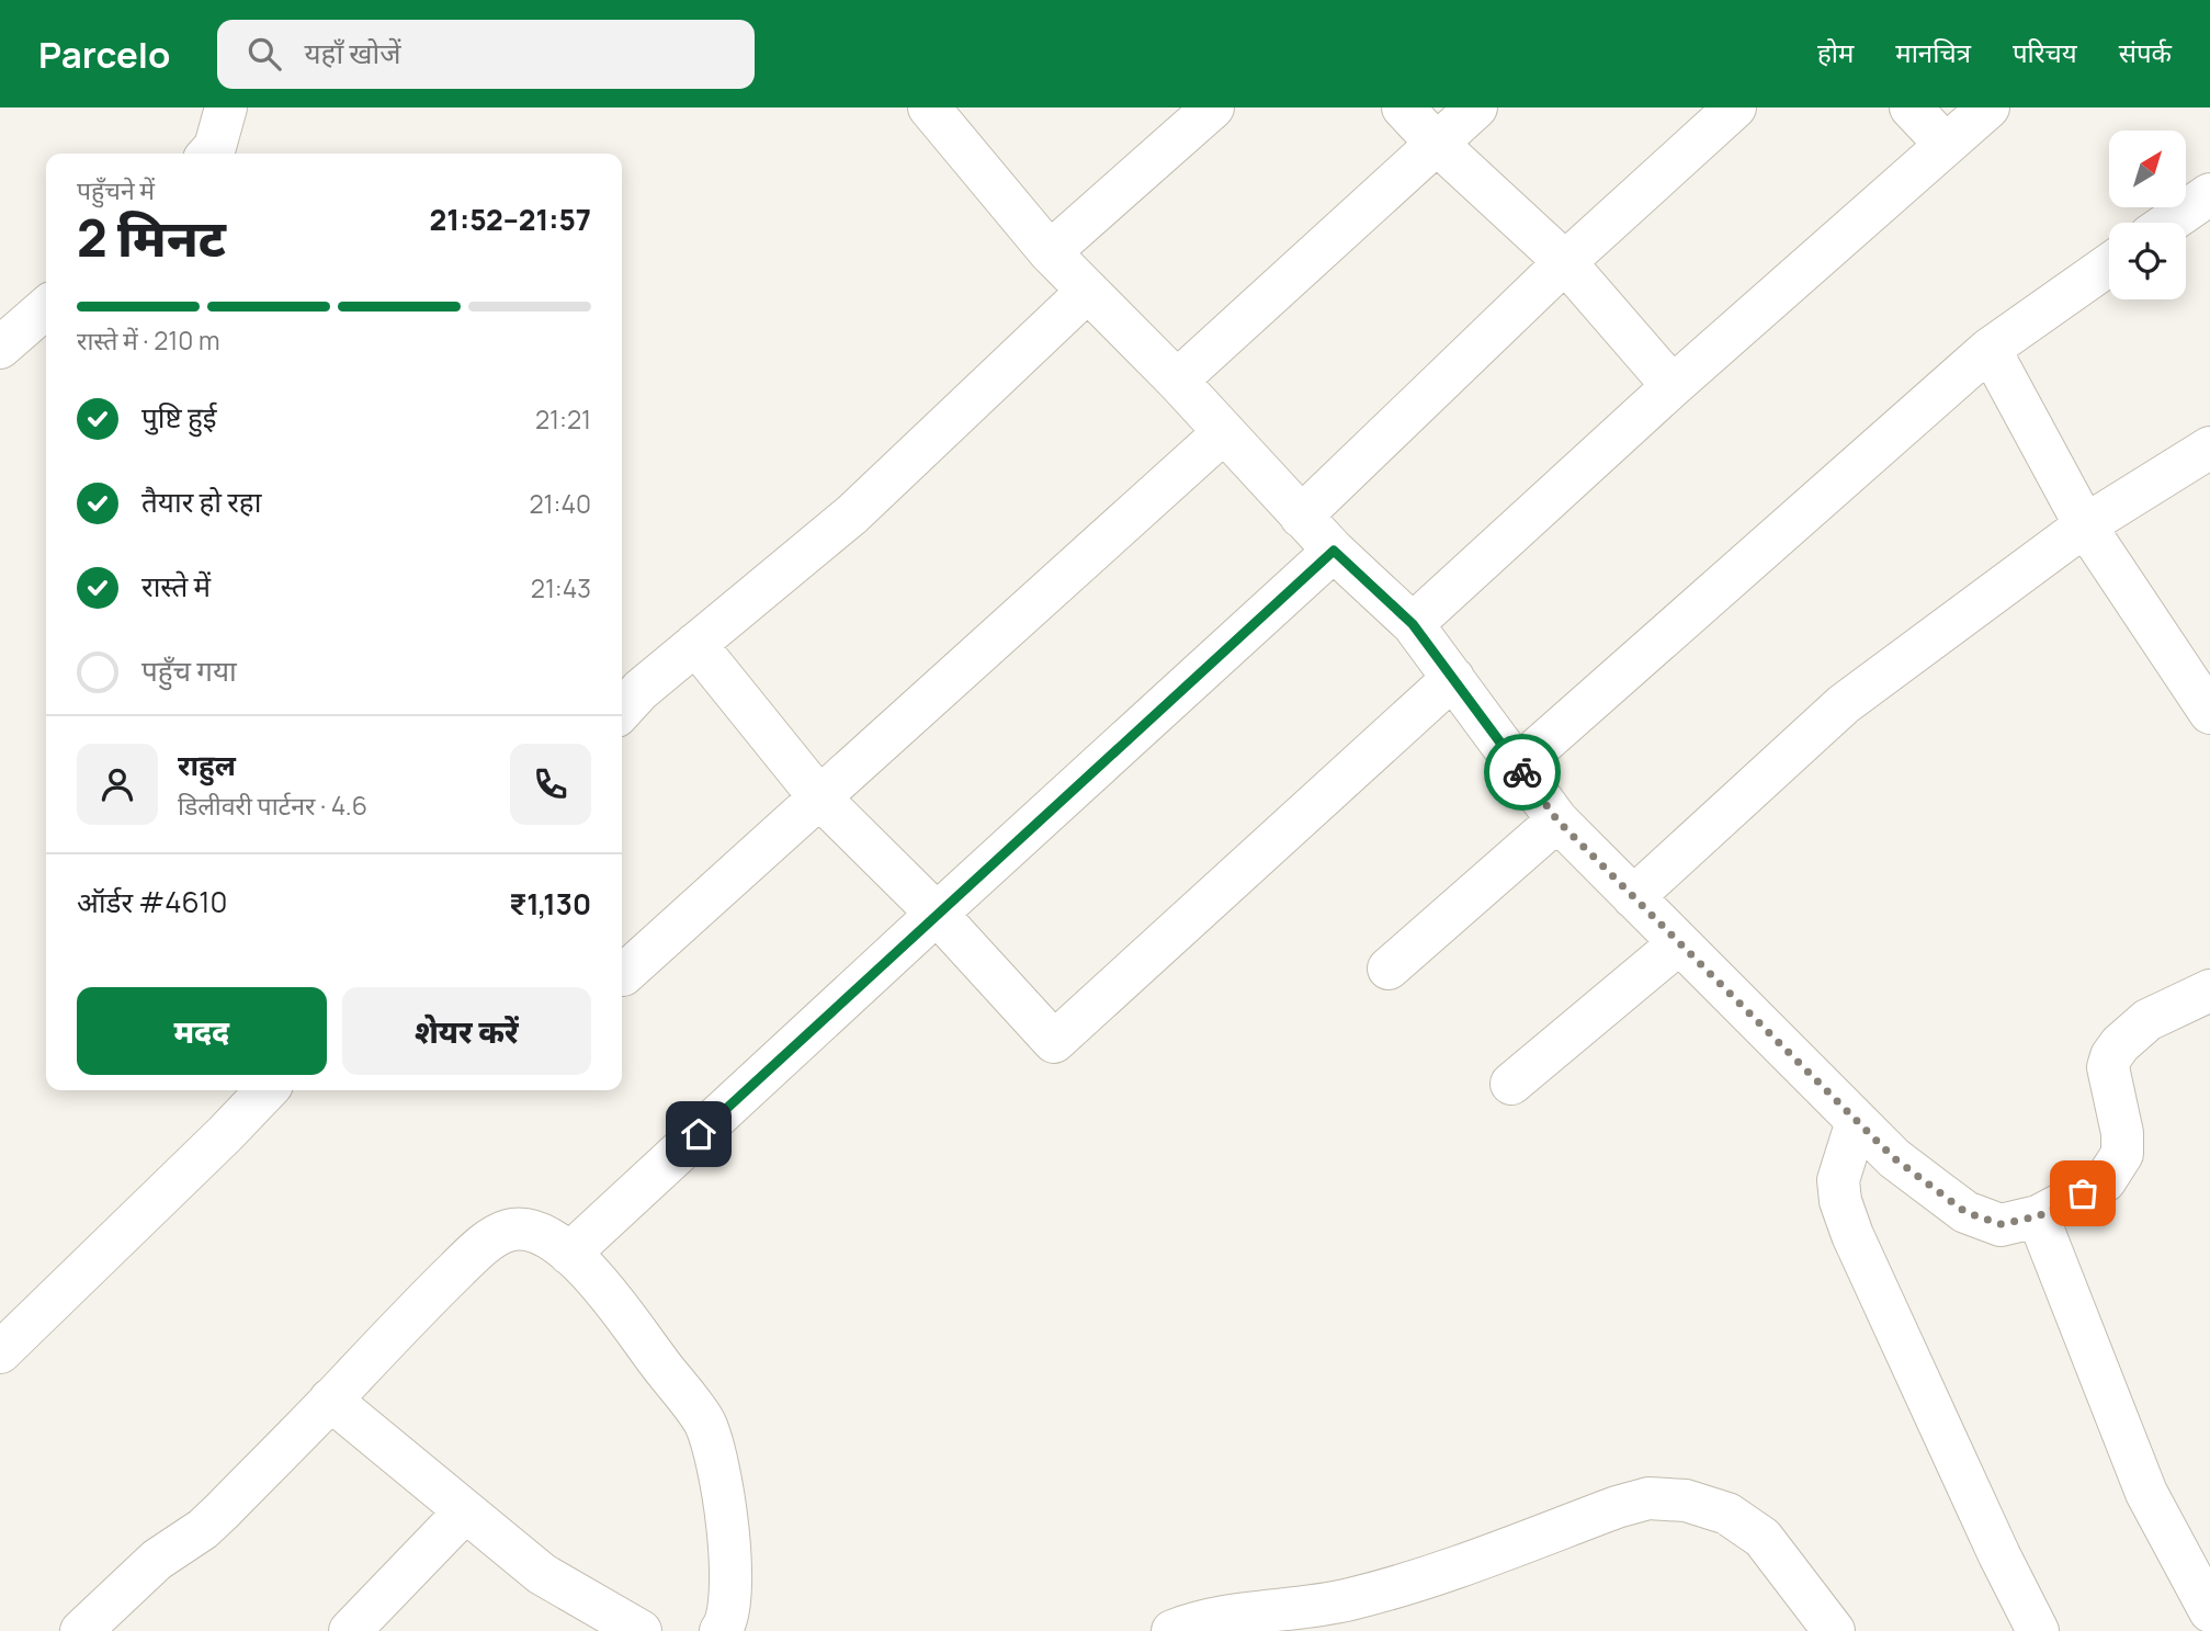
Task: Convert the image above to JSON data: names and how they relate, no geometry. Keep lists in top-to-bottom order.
{
  "north": "top right",
  "page": {
    "header": "Parcelo",
    "search": "यहाँ खोजें",
    "nav": [
      "होम",
      "मानचित्र",
      "परिचय",
      "संपर्क"
    ],
    "heading": ["2 मिनट", "पहुँचने में", "21:52–21:57"],
    "panel": [
      "राहुल",
      "डिलीवरी पार्टनर · 4.6",
      "ऑर्डर #4610",
      "₹1,130"
    ],
    "bar": "रास्ते में · 210 m",
    "list": [
      ["पुष्टि हुई", "21:21"],
      ["तैयार हो रहा", "21:40"],
      ["रास्ते में", "21:43"],
      "पहुँच गया"
    ],
    "buttons": ["मदद", "शेयर करें"]
  }
}
